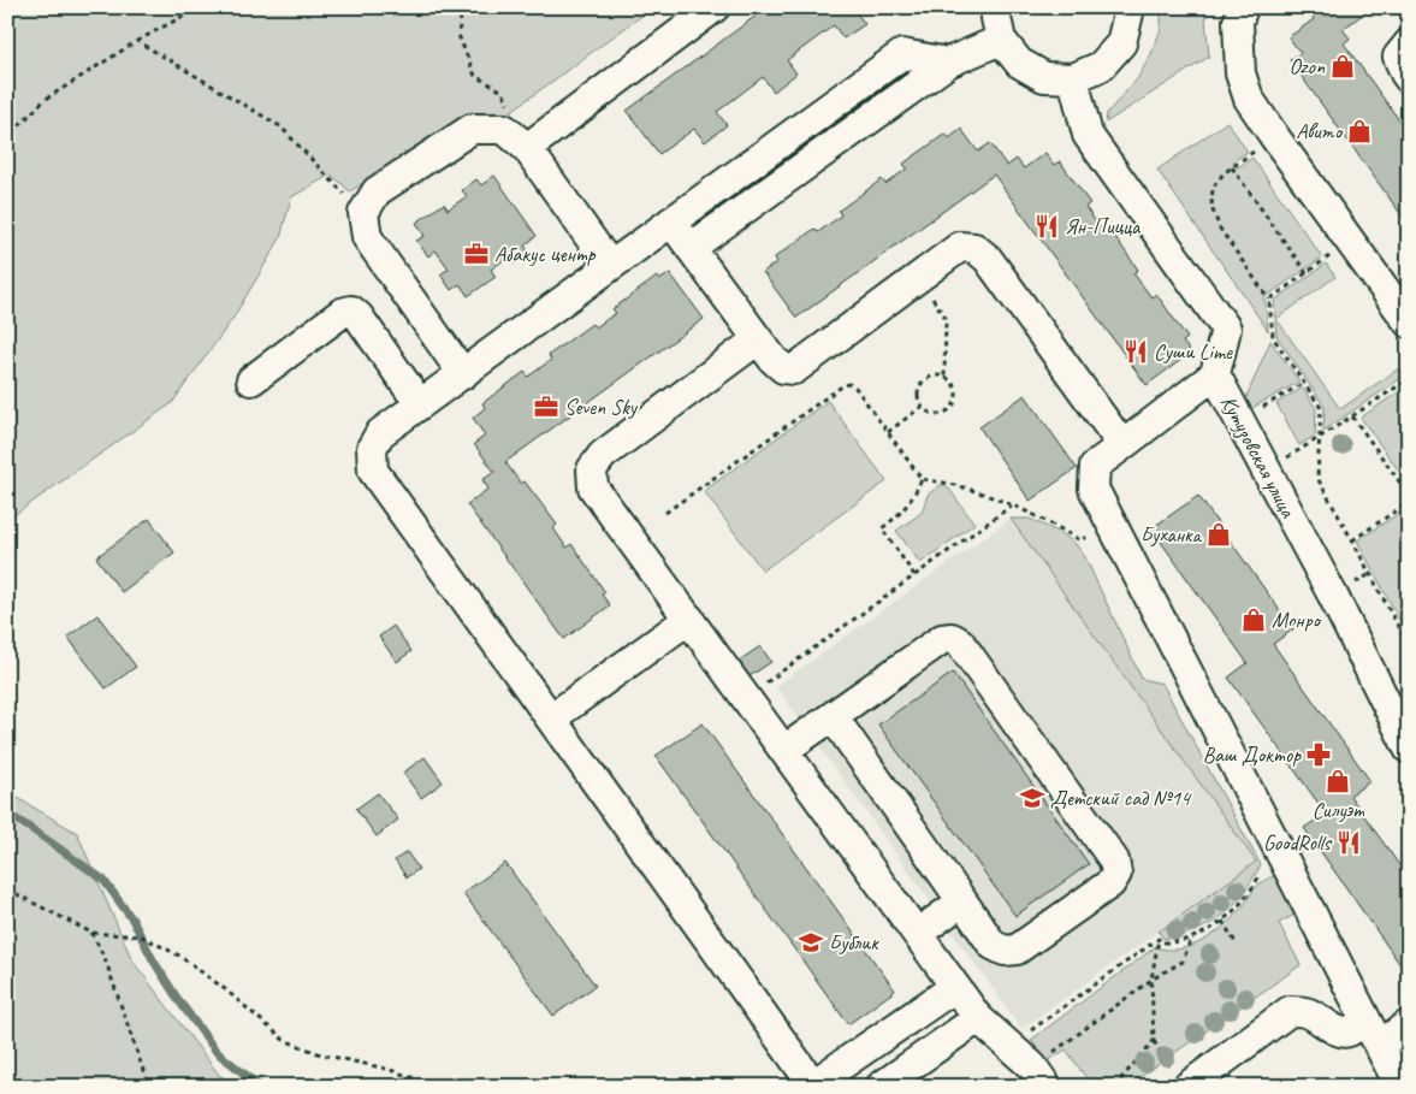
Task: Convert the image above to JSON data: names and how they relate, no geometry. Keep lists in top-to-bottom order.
{
  "streets": {
    "street": ["Кутузовская улица"]
  },
  "places": {
    "shop": [
      "Ozon",
      "Авито",
      "Буханка",
      "Монро",
      "Силуэт"
    ],
    "restaurant": ["Ян-Пицца", "Суши Lime", "GoodRolls"],
    "office": ["Абакус центр", "Seven Sky"],
    "pharmacy": ["Ваш Доктор"],
    "school or university": ["Детский сад №14", "Бублик"]
  }
}
